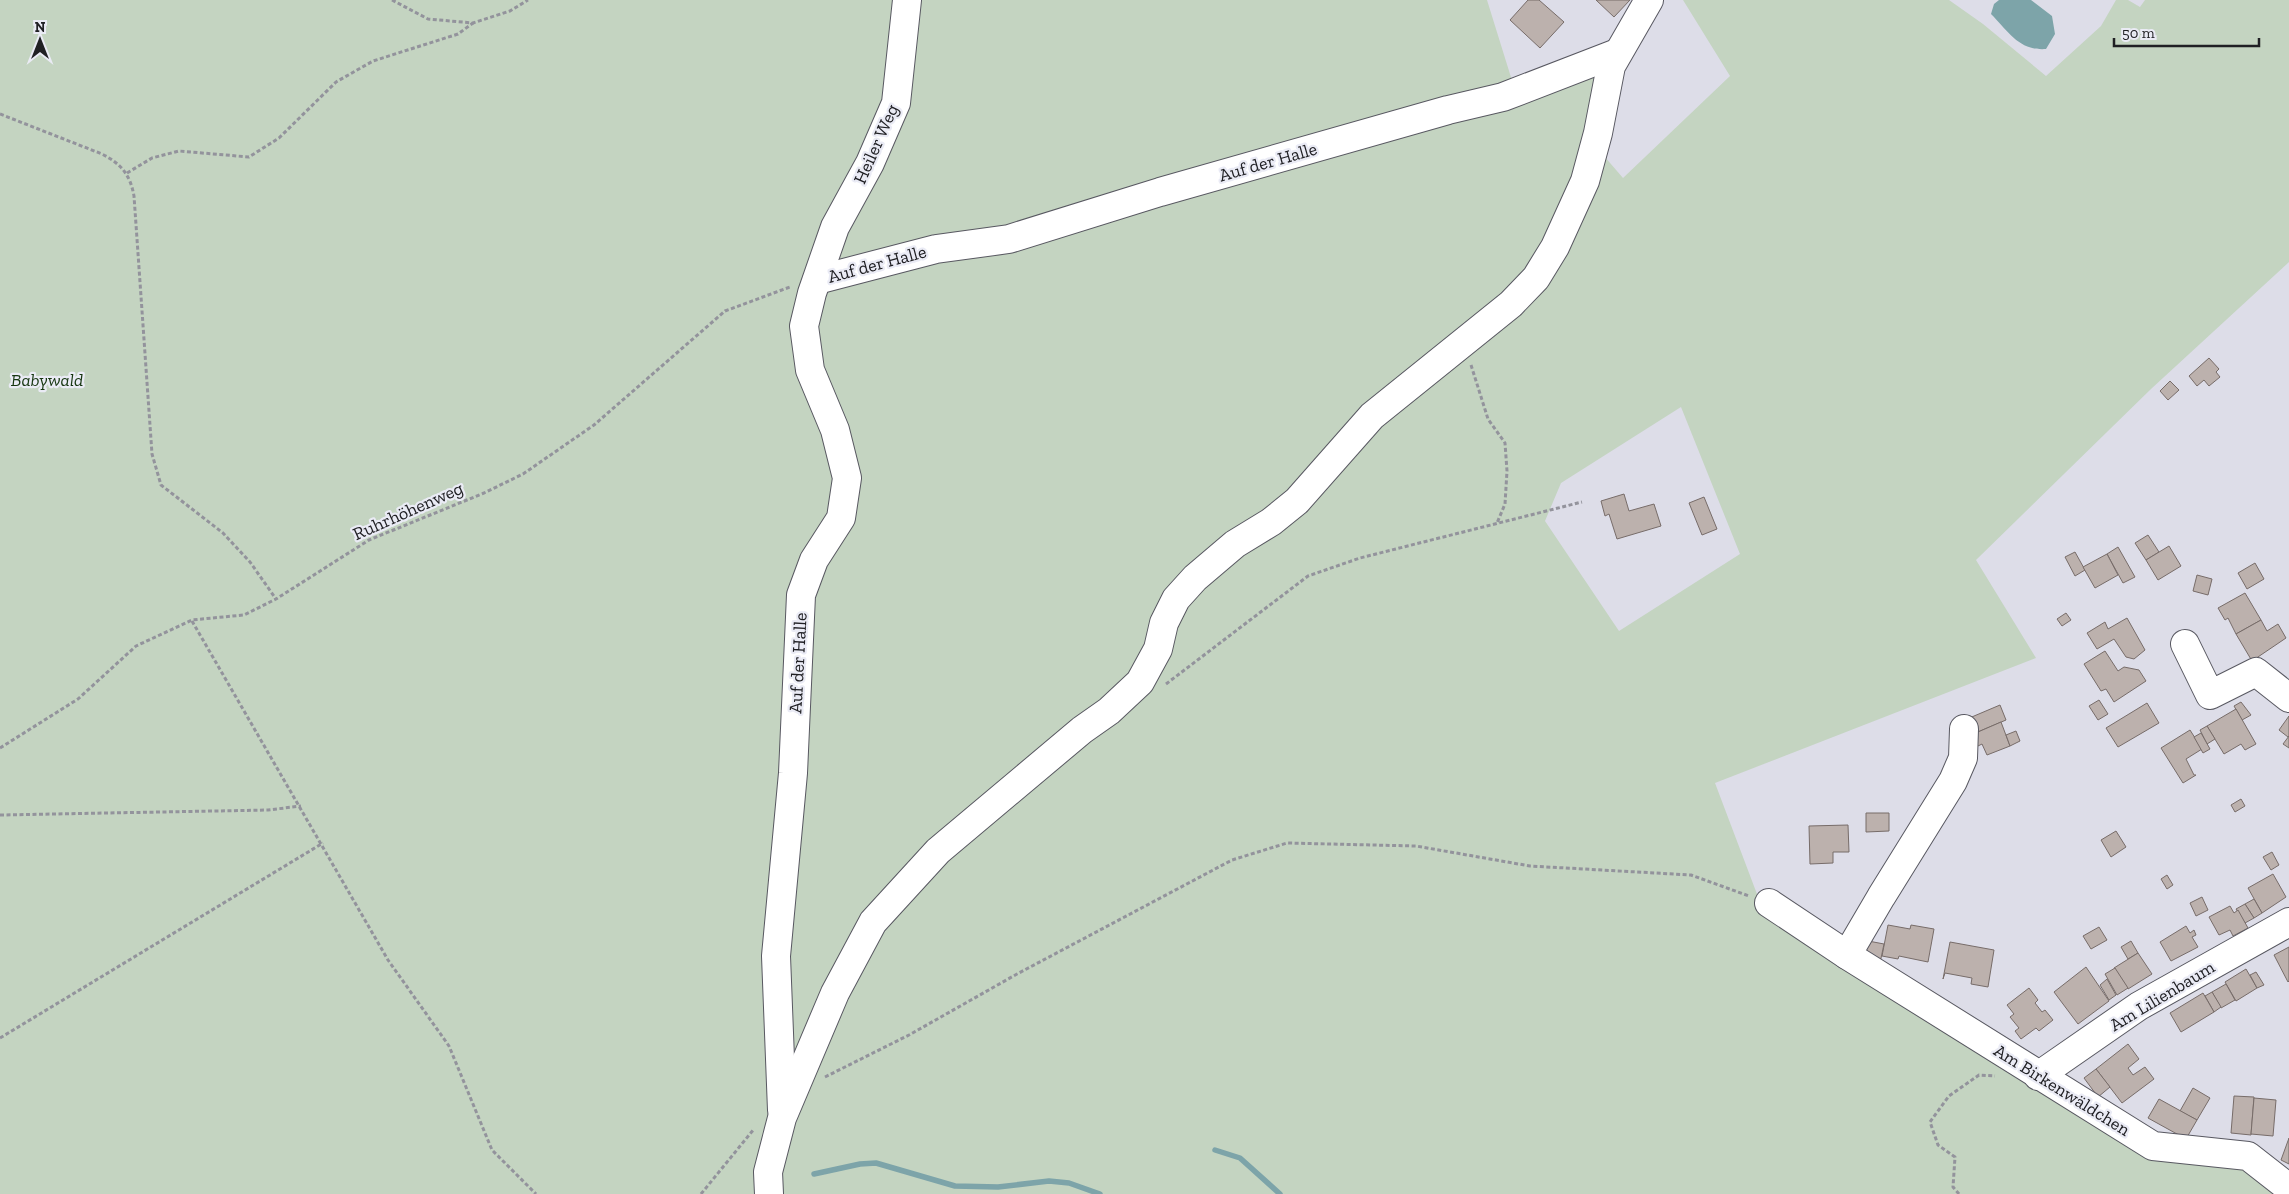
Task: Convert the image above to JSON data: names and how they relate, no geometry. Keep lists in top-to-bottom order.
{
  "streets": {
    "street": [
      "Heiler Weg",
      "Auf der Halle",
      "Am Lilienbaum",
      "Am Birkenwäldchen"
    ],
    "path": ["Ruhrhöhenweg"]
  },
  "crossings": [
    ["Heiler Weg", "Auf der Halle"],
    ["Heiler Weg", "Ruhrhöhenweg"],
    ["Auf der Halle", "Ruhrhöhenweg"],
    ["Am Lilienbaum", "Am Birkenwäldchen"]
  ],
  "parks": ["Babywald"],
  "scale_bar": "50 m",
  "north": "top"
}
